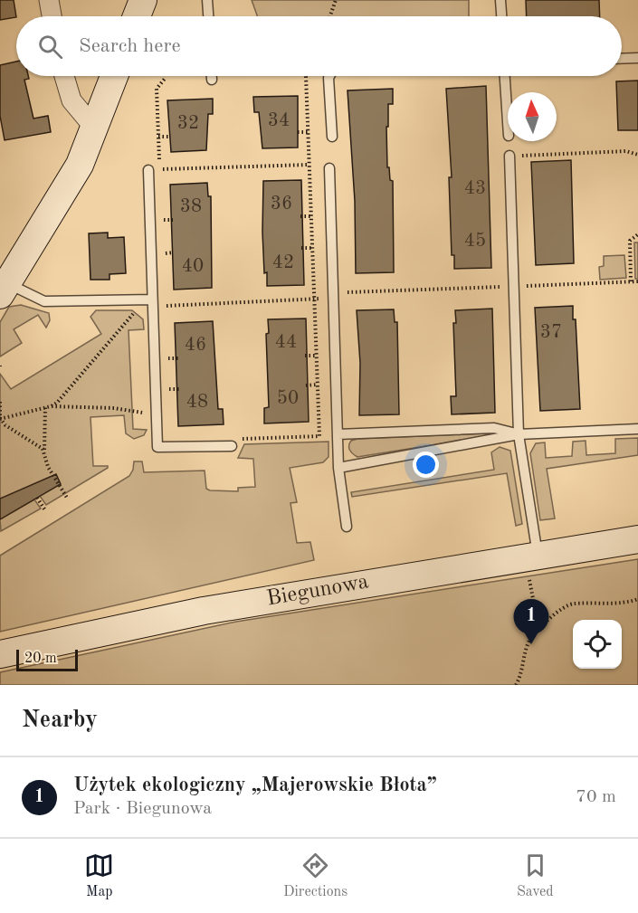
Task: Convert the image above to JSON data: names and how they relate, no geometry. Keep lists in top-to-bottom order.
{
  "streets": {
    "street": ["Biegunowa"]
  },
  "house_numbers": [
    "34",
    "32",
    "43",
    "36",
    "38",
    "45",
    "42",
    "40",
    "37",
    "44",
    "46",
    "50",
    "48"
  ],
  "scale_bar": "20 m",
  "north": "top",
  "page": {
    "search": "Search here",
    "pins": "1",
    "scale": "20 m",
    "heading": "Nearby",
    "list": [
      {
        "mark": "1",
        "name": "Użytek ekologiczny „Majerowskie Błota”",
        "note": "Park · Biegunowa",
        "value": "70 m"
      }
    ],
    "nav": ["Map", "Directions", "Saved"]
  }
}
